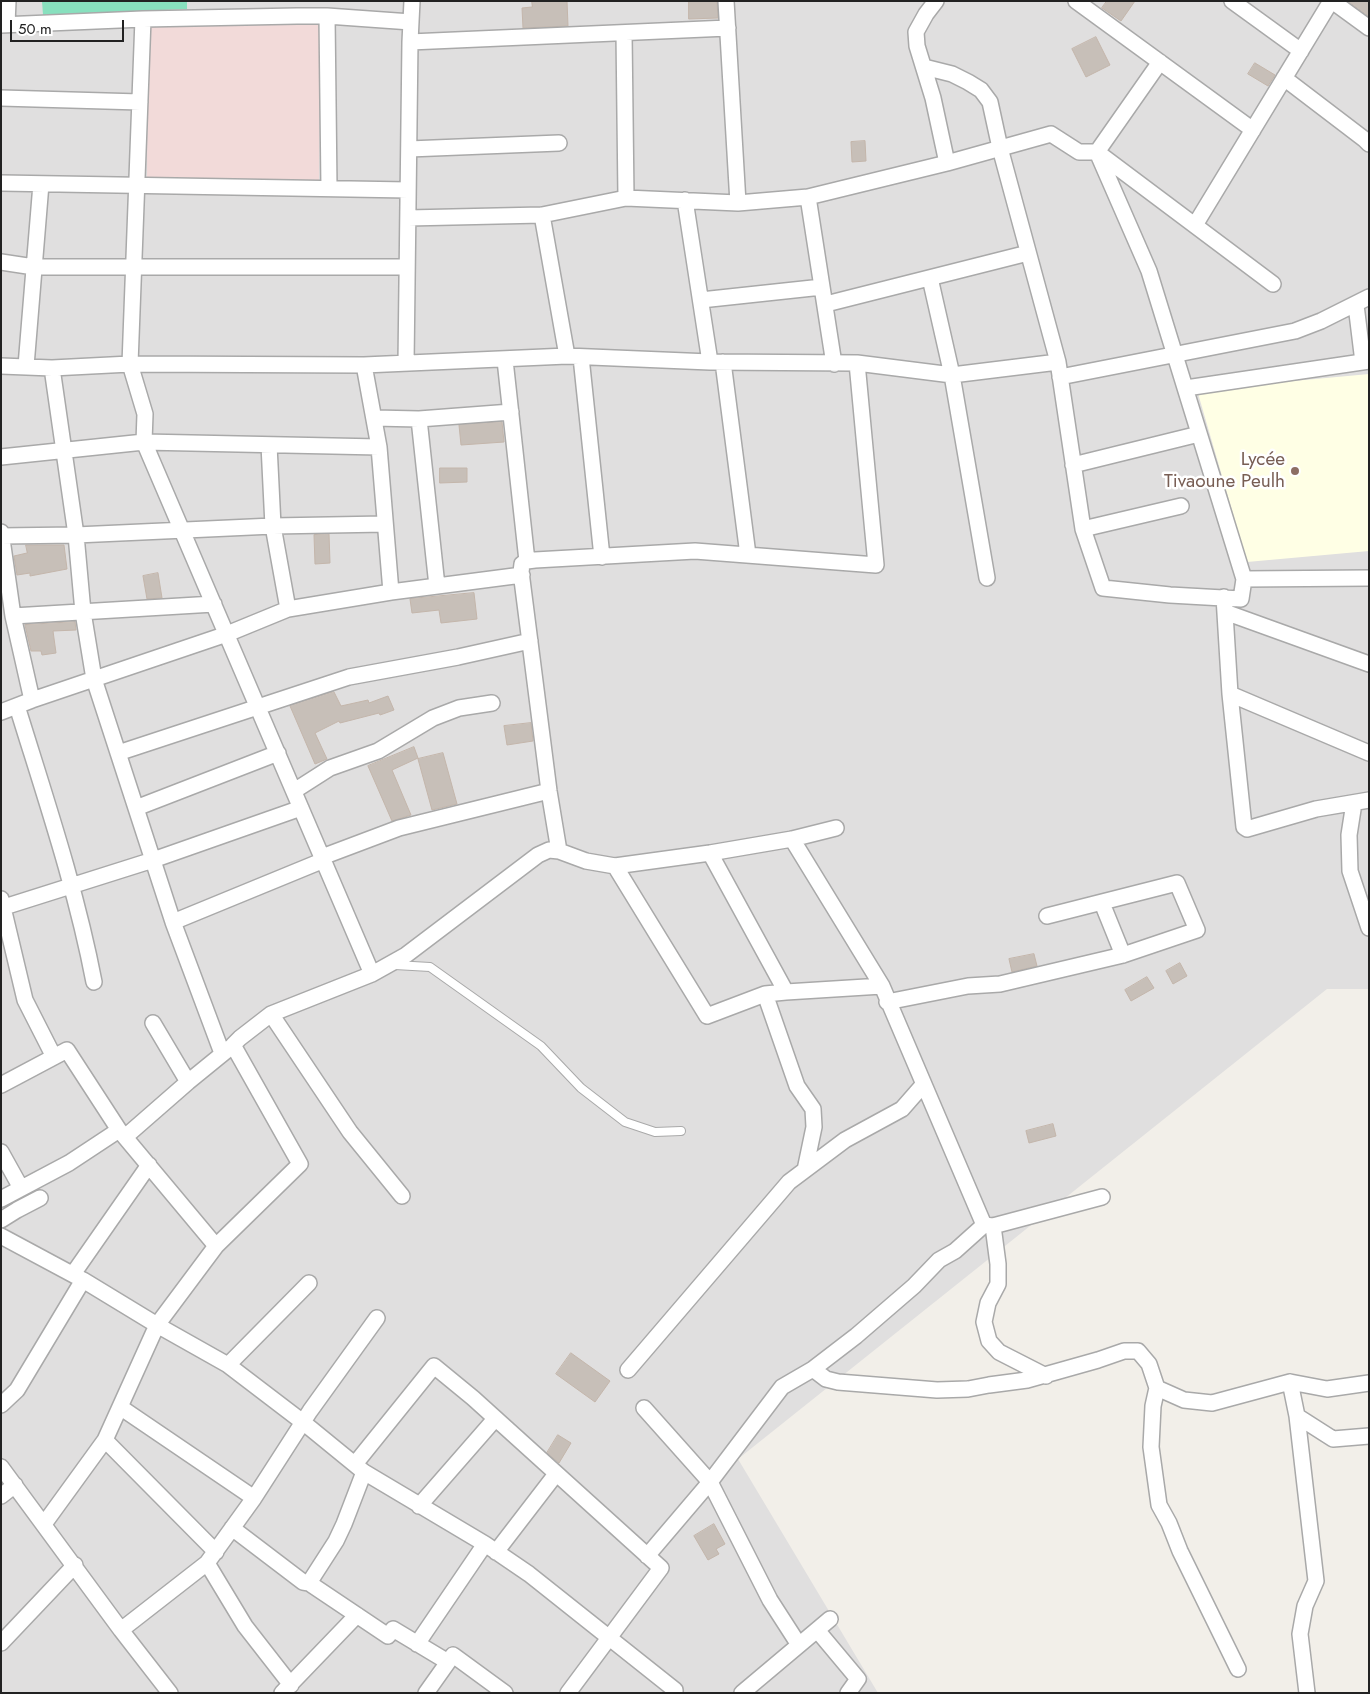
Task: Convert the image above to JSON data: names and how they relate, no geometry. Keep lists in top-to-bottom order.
{
  "places": ["Lycée Tivaoune Peulh"],
  "scale_bar": "50 m"
}
